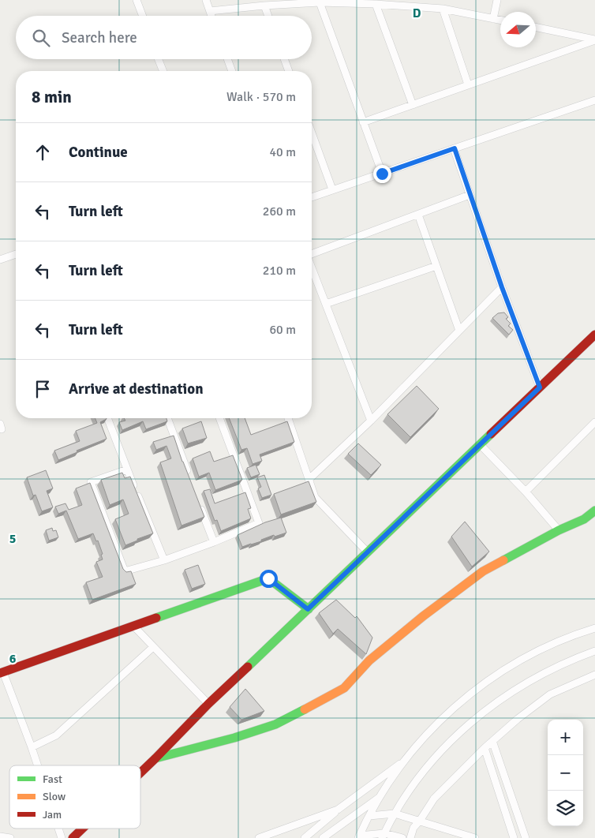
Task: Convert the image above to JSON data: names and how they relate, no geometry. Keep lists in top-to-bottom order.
{
  "legend": ["Fast", "Slow", "Jam"],
  "north": "left",
  "page": {
    "search": "Search here",
    "heading": ["8 min", "Walk · 570 m"],
    "list": [
      ["Continue", "40 m"],
      ["Turn left", "260 m"],
      ["Turn left", "210 m"],
      ["Turn left", "60 m"],
      "Arrive at destination"
    ],
    "map_buttons": ["+", "−"]
  },
  "grid": {
    "columns": ["D"],
    "rows": ["5", "6"]
  }
}
